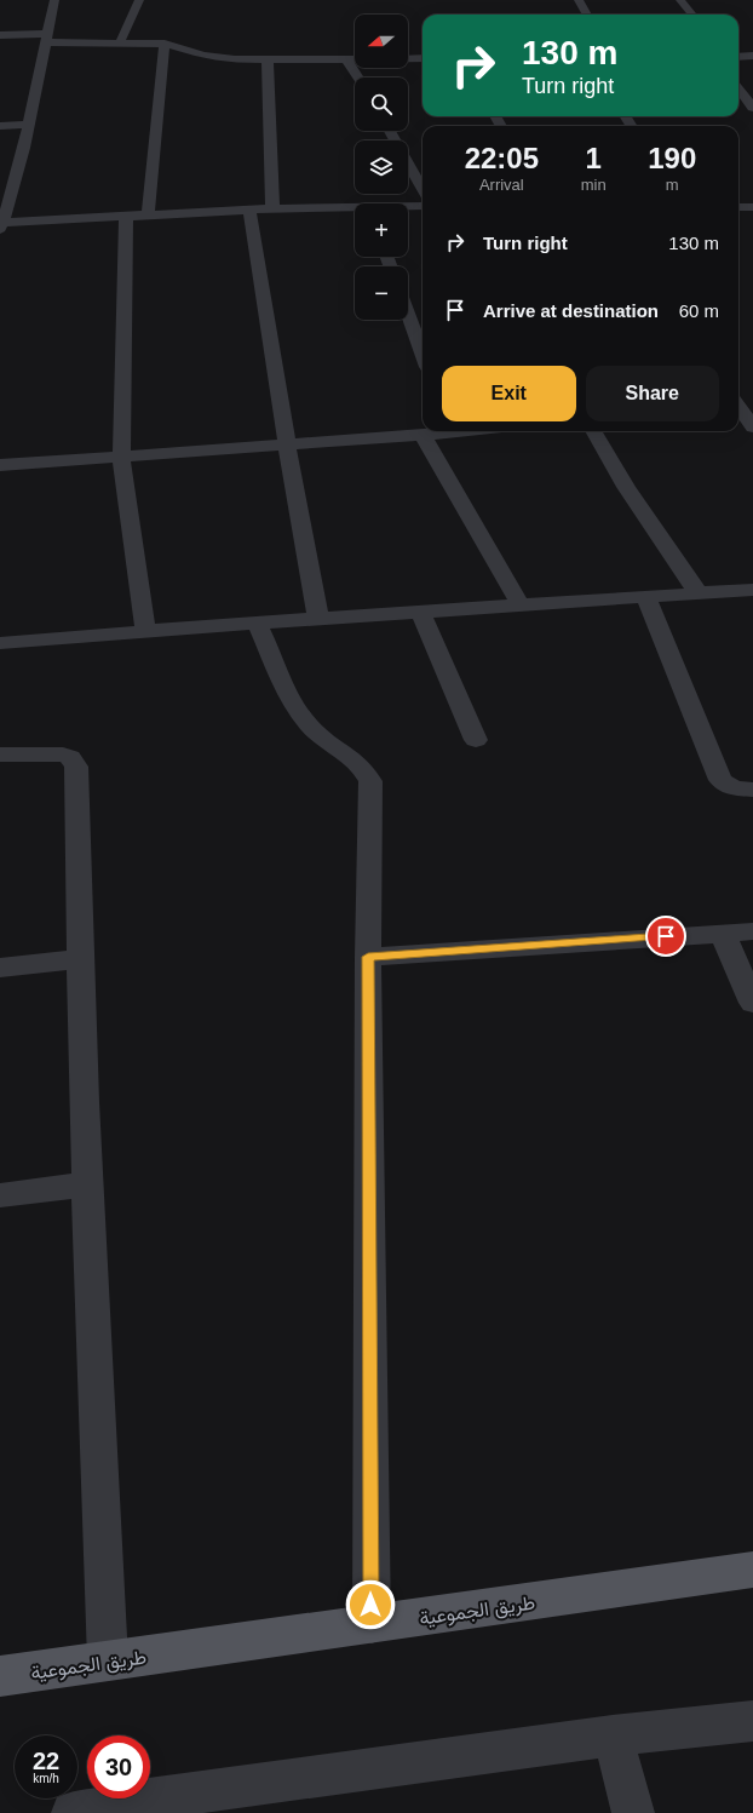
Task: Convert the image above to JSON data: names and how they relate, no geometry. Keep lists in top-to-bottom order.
{
  "streets": {
    "main road": ["طريق الجموعية"]
  },
  "north": "left",
  "page": {
    "map_buttons": ["+", "−"],
    "turn": ["130 m", "Turn right"],
    "eta": [
      "22:05",
      "Arrival",
      "1",
      "min",
      "190",
      "m"
    ],
    "list": [
      {
        "name": "Turn right",
        "value": "130 m"
      },
      {
        "name": "Arrive at destination",
        "value": "60 m"
      }
    ],
    "buttons": ["Exit", "Share"],
    "speed": "22 km/h",
    "limit": "30"
  }
}
